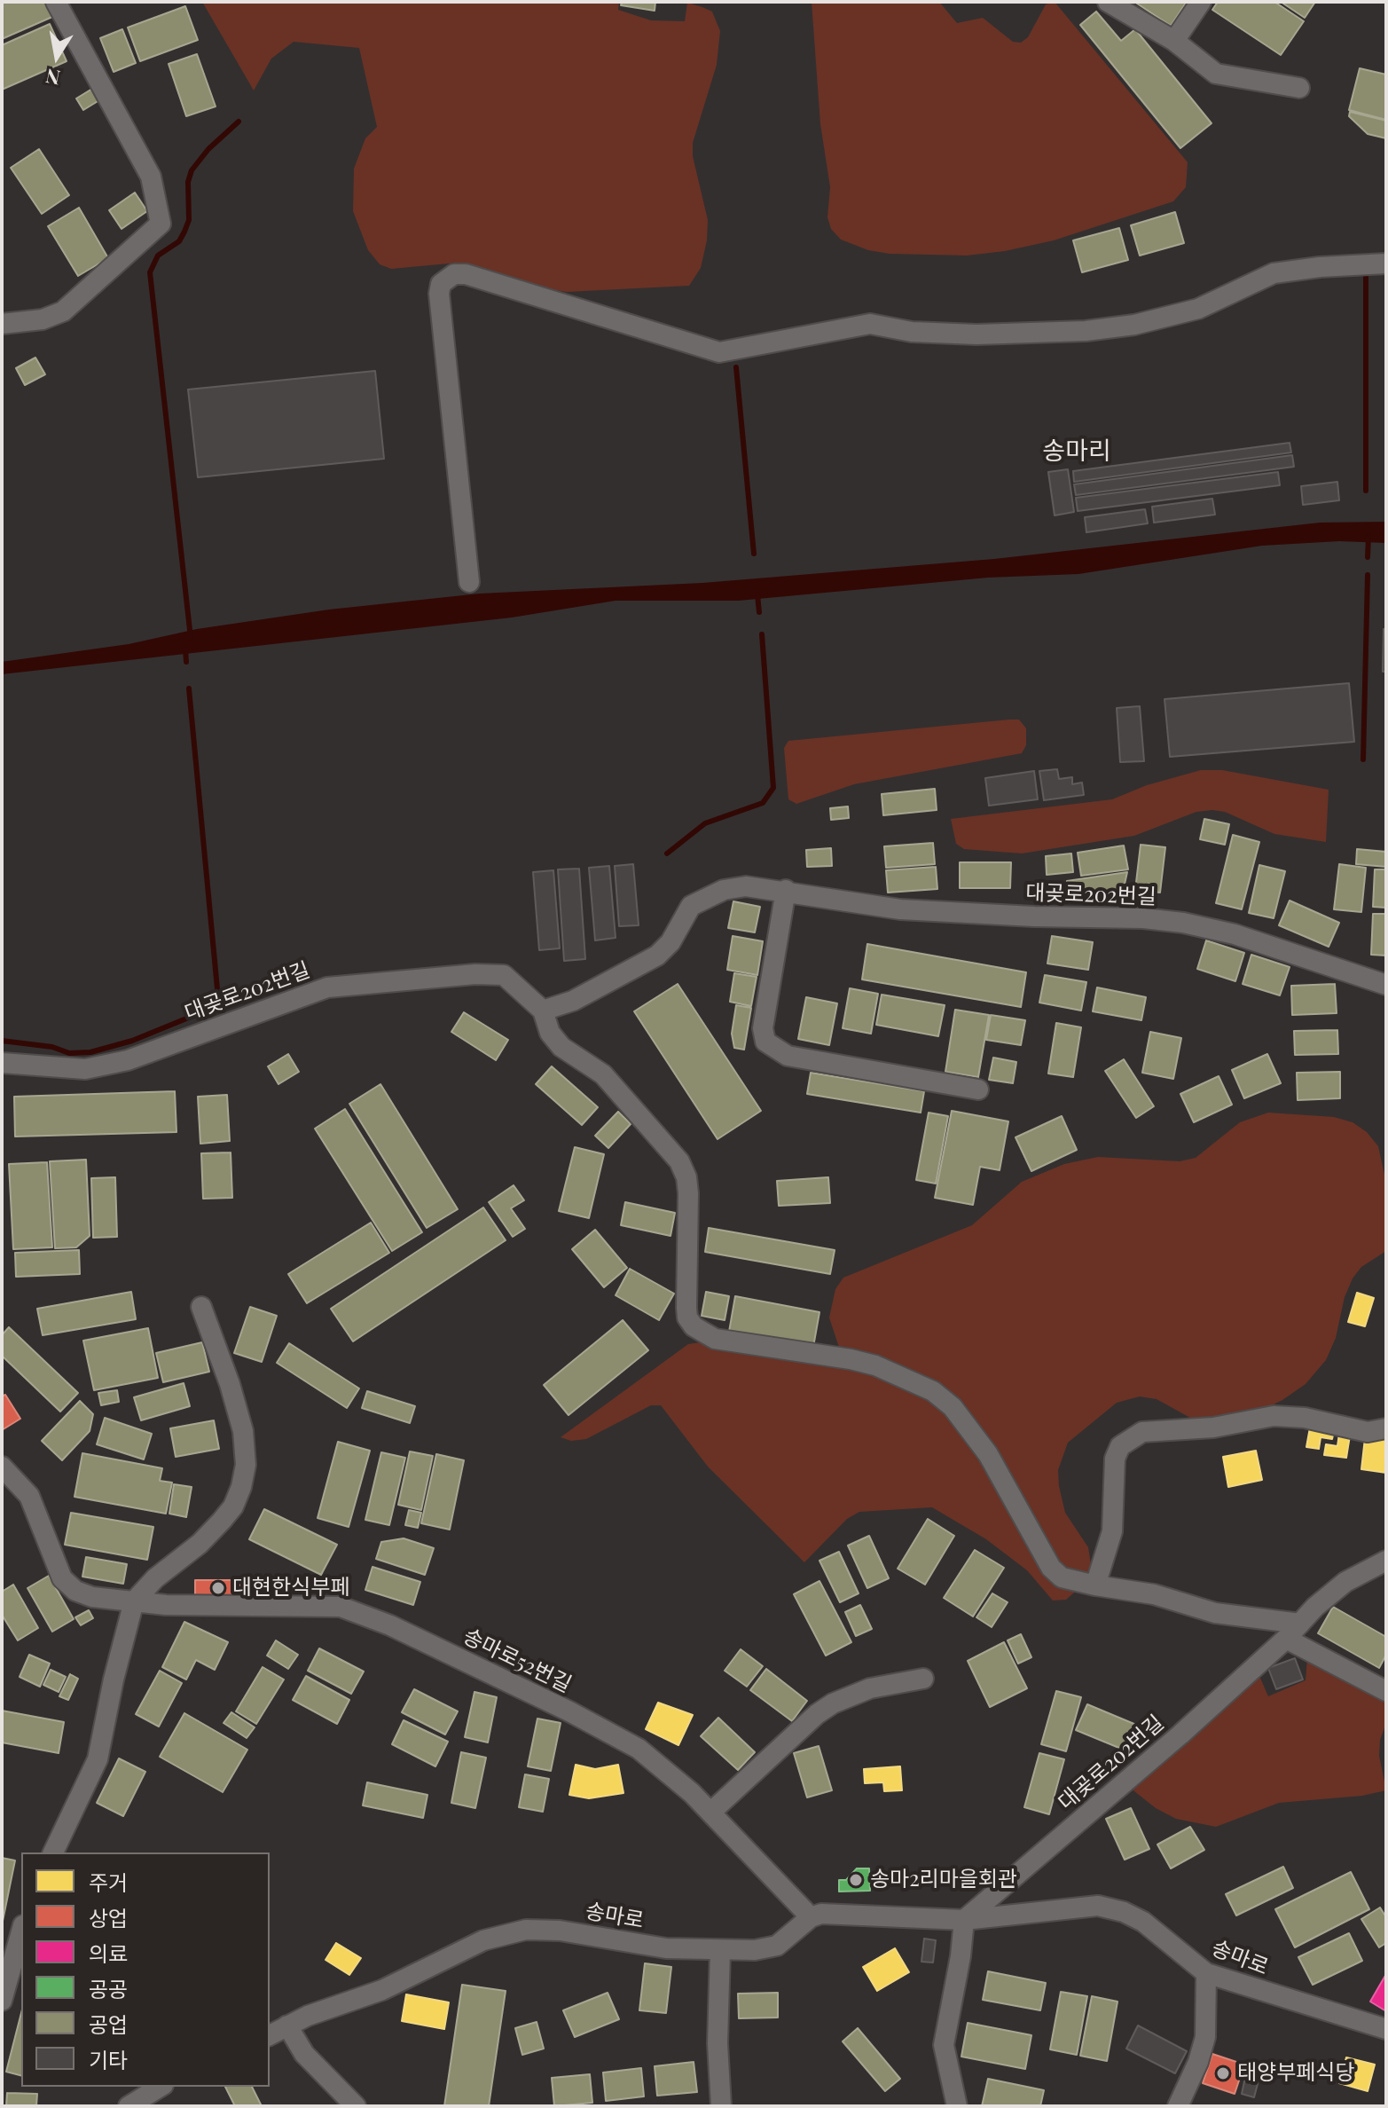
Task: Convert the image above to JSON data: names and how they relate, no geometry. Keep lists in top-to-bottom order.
{
  "streets": {
    "street": ["대곶로202번길", "송마로52번길", "송마로"]
  },
  "crossings": [
    ["대곶로202번길", "송마로"],
    ["송마로52번길", "송마로"]
  ],
  "districts": ["송마리"],
  "places": ["대현한식부페", "송마2리마을회관", "태양부페식당"],
  "legend": [
    "주거",
    "상업",
    "의료",
    "공공",
    "공업",
    "기타"
  ],
  "north": "bottom"
}
